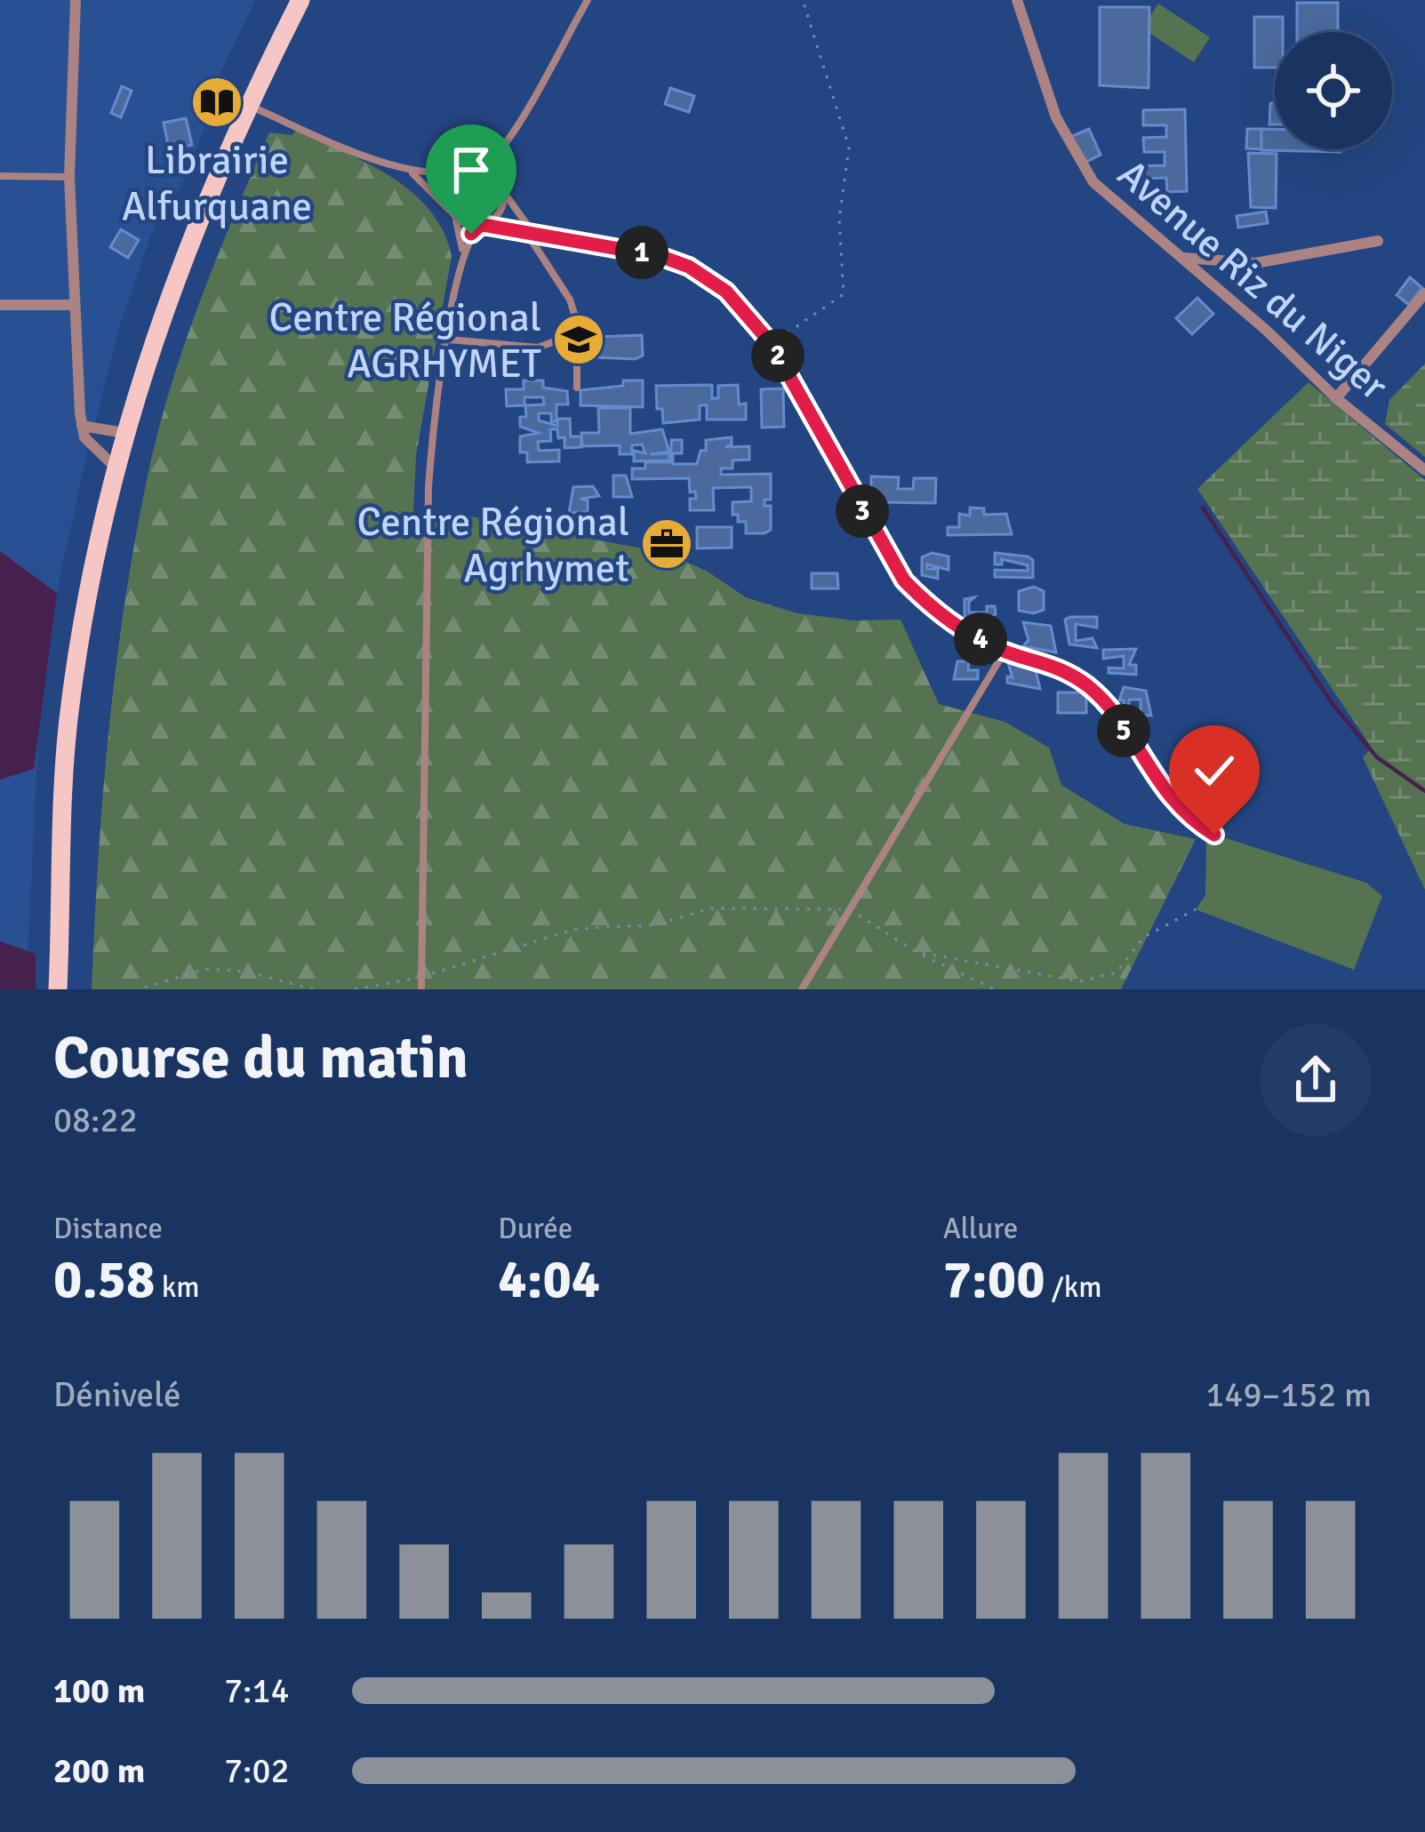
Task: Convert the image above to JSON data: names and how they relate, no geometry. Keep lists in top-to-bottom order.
{
  "streets": {
    "street": ["Avenue Riz du Niger"]
  },
  "places": {
    "library": ["Librairie Alfurquane"],
    "school or university": ["Centre Régional AGRHYMET"],
    "office": ["Centre Régional Agrhymet"]
  },
  "page": {
    "pins": [
      "1",
      "2",
      "3",
      "4",
      "5"
    ],
    "heading": ["Course du matin", "08:22"],
    "stats": [
      ["Distance", "0.58 km"],
      ["Durée", "4:04"],
      ["Allure", "7:00 /km"]
    ],
    "chart": ["Dénivelé", "149–152 m"],
    "list": [
      {
        "name": "100 m",
        "note": "7:14"
      },
      {
        "name": "200 m",
        "note": "7:02"
      }
    ]
  }
}
